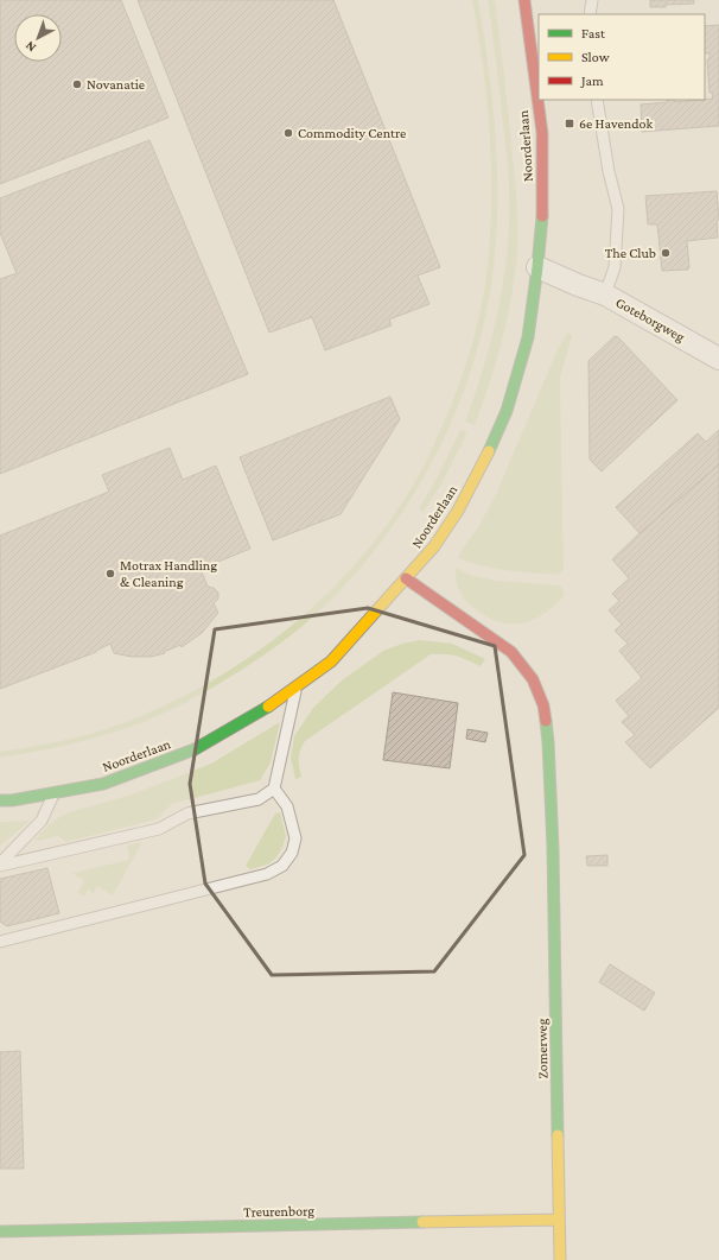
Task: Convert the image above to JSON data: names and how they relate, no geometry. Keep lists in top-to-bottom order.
{
  "streets": {
    "street": [
      "Noorderlaan",
      "Goteborgweg",
      "Zomerweg",
      "Treurenborg"
    ]
  },
  "crossings": [
    ["Noorderlaan", "Goteborgweg"],
    ["Noorderlaan", "Zomerweg"],
    ["Zomerweg", "Treurenborg"]
  ],
  "places": {
    "other": [
      "Novanatie",
      "Commodity Centre",
      "The Club",
      "Motrax Handling & Cleaning"
    ],
    "transit": ["6e Havendok"]
  },
  "legend": ["Fast", "Slow", "Jam"],
  "north": "bottom left"
}
